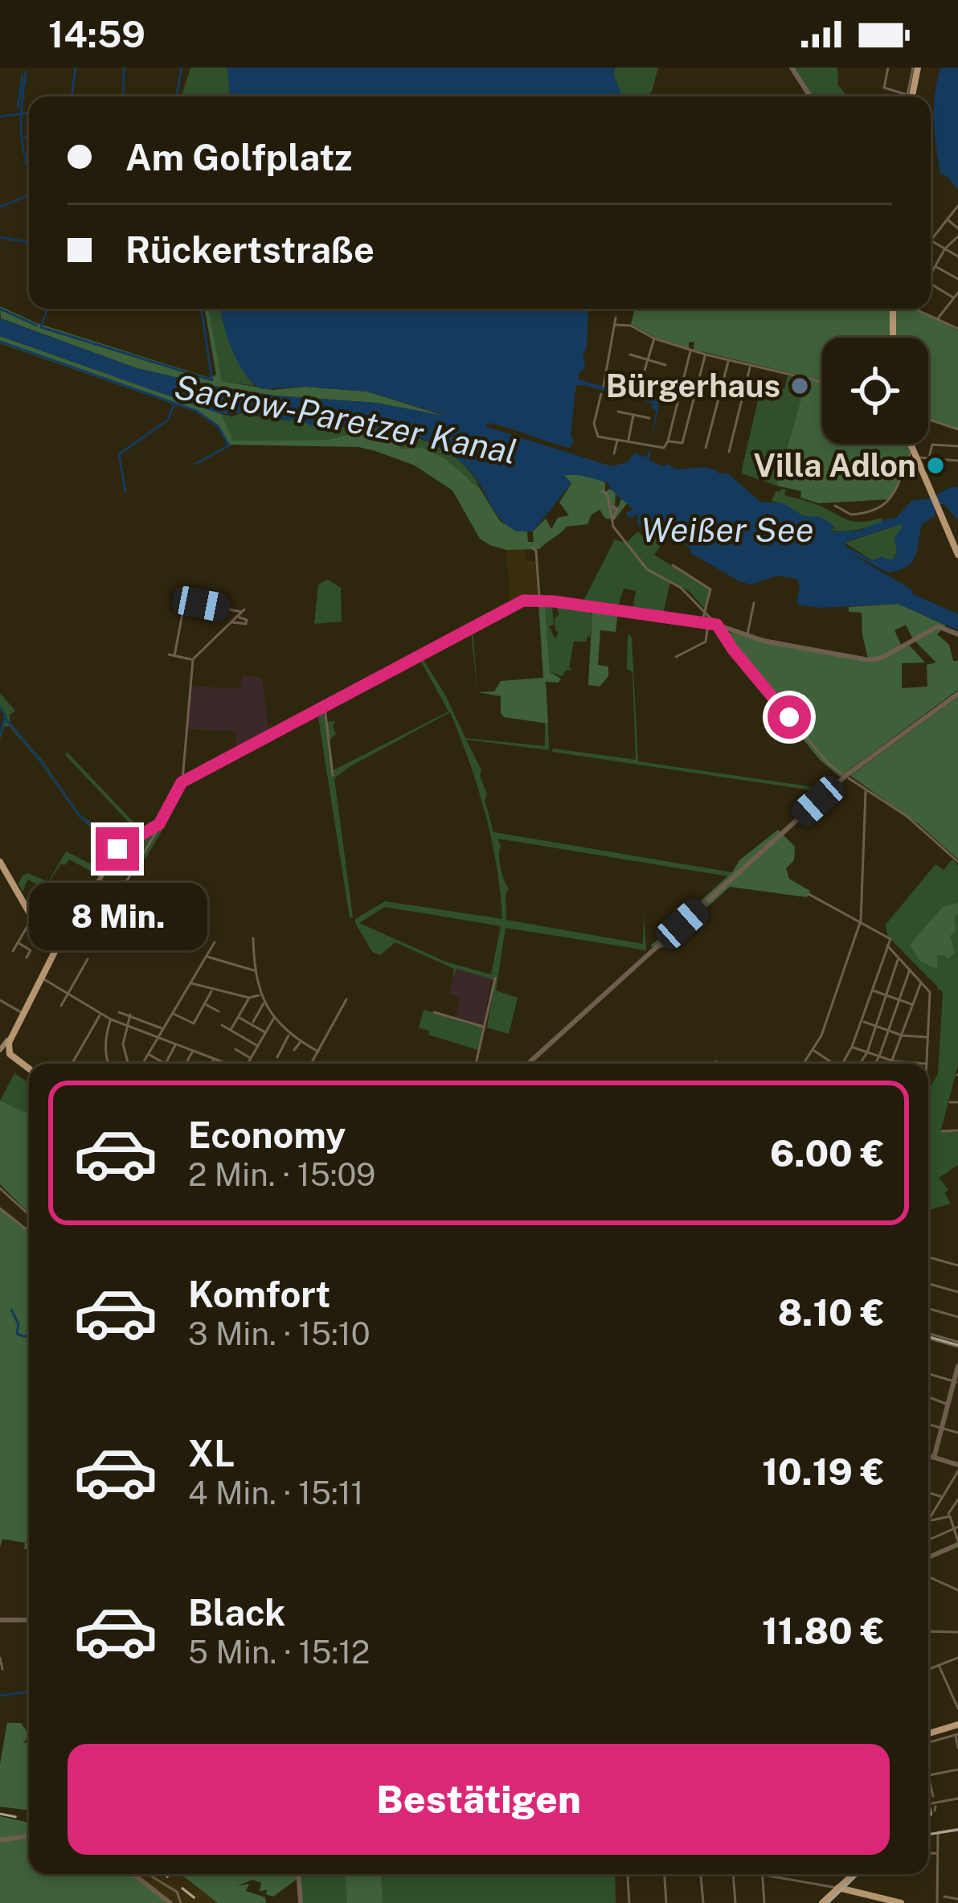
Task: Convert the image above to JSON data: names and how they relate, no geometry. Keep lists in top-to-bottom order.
{
  "water": ["Sacrow-Paretzer Kanal", "Weißer See"],
  "places": ["Bürgerhaus", "Villa Adlon"],
  "page": {
    "status": "14:59",
    "banner": ["Am Golfplatz", "Rückertstraße"],
    "bubble": "8 Min.",
    "list": [
      {
        "name": "Economy",
        "note": "2 Min. · 15:09",
        "value": "6.00 €"
      },
      {
        "name": "Komfort",
        "note": "3 Min. · 15:10",
        "value": "8.10 €"
      },
      {
        "name": "XL",
        "note": "4 Min. · 15:11",
        "value": "10.19 €"
      },
      {
        "name": "Black",
        "note": "5 Min. · 15:12",
        "value": "11.80 €"
      }
    ],
    "buttons": "Bestätigen"
  }
}
